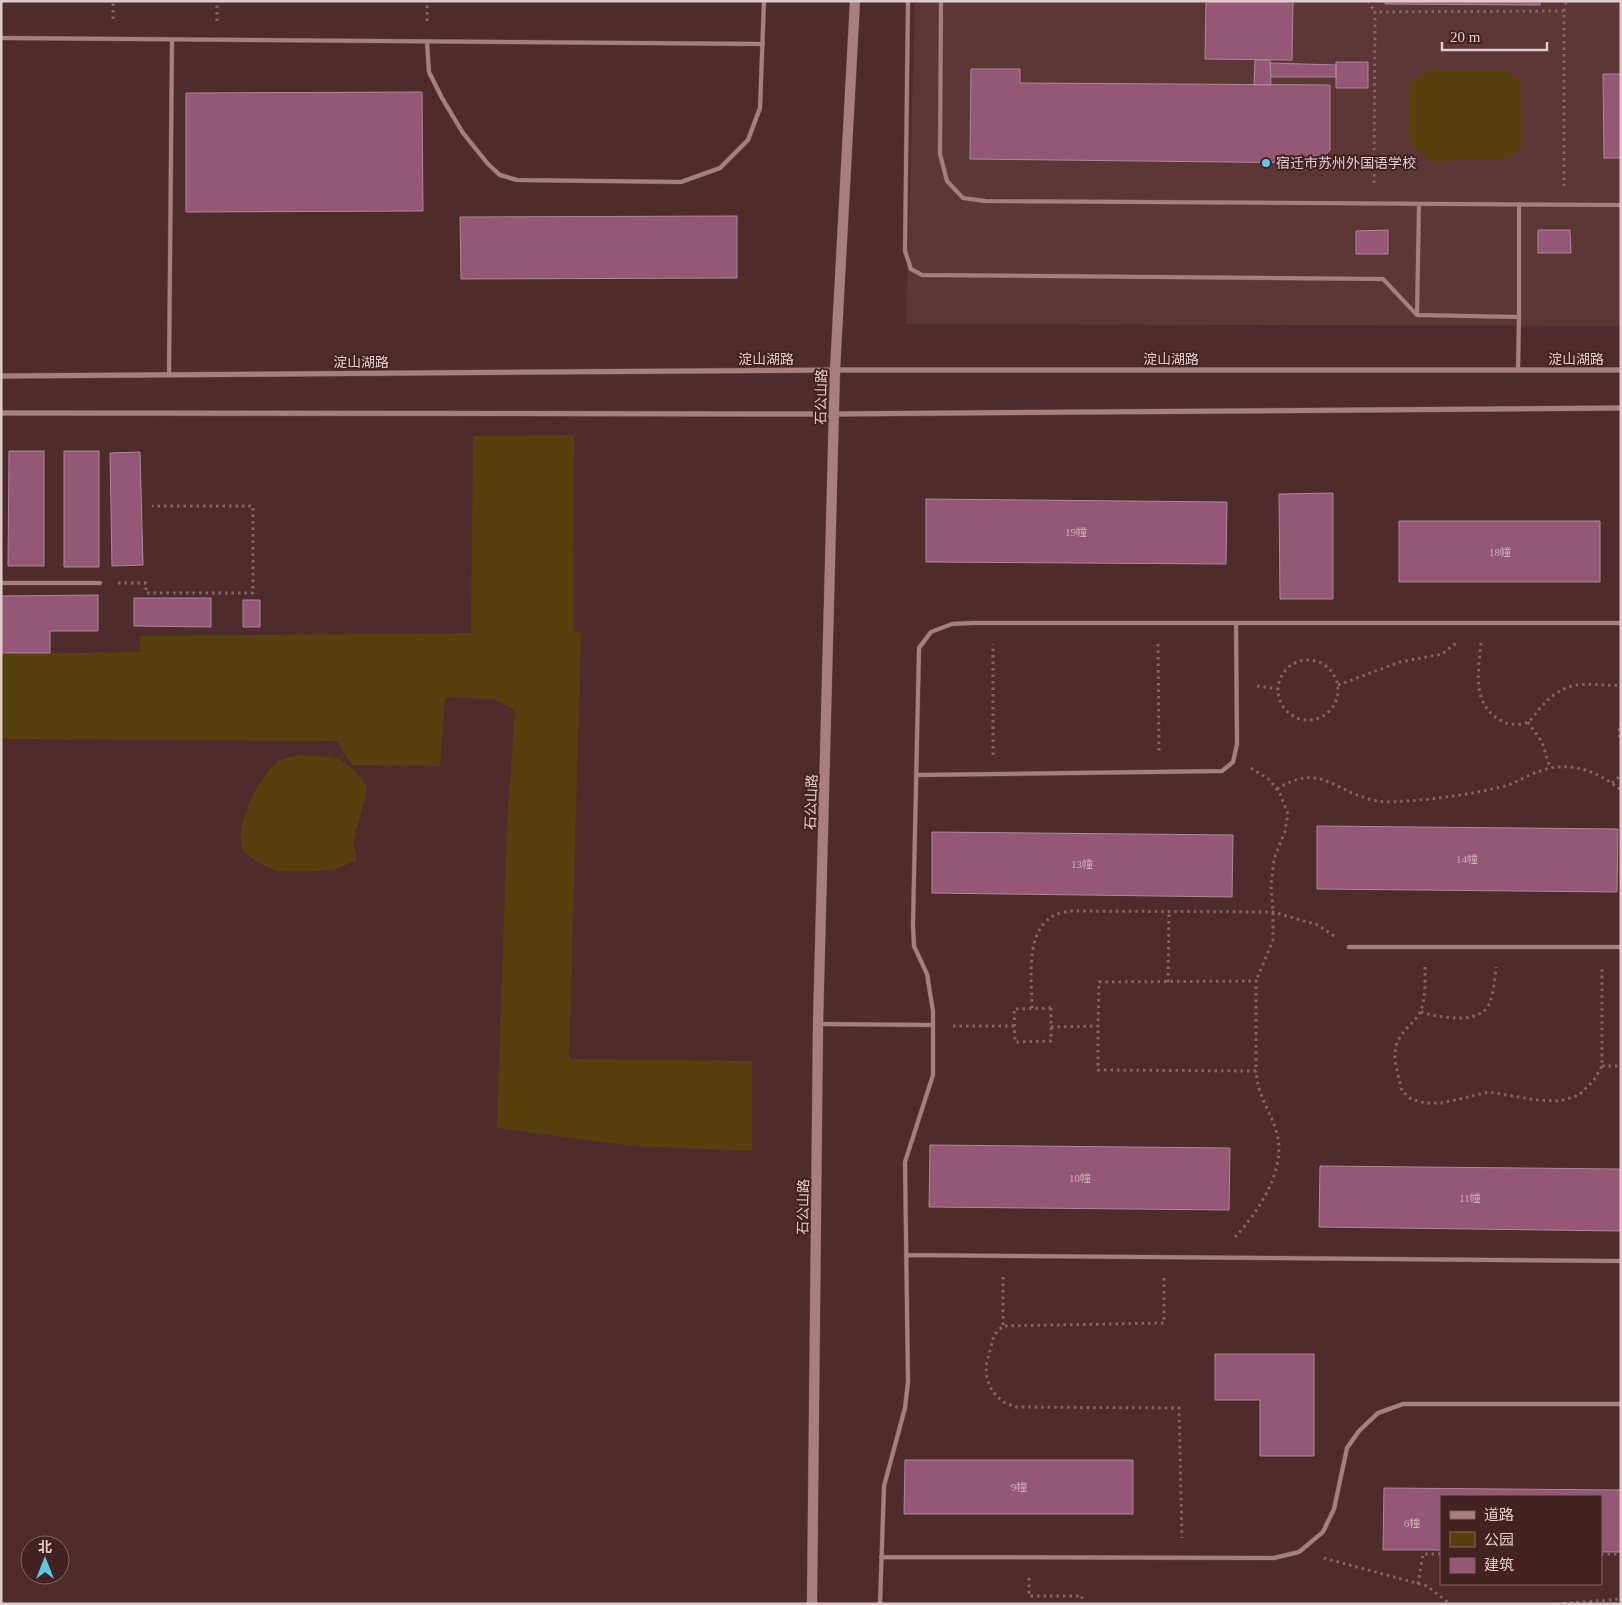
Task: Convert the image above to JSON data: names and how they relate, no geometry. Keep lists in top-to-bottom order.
{
  "streets": {
    "street": ["淀山湖路", "石公山路"]
  },
  "crossings": [
    ["淀山湖路", "石公山路"]
  ],
  "places": ["宿迁市苏州外国语学校"],
  "house_numbers": [
    "19幢",
    "18幢",
    "14幢",
    "13幢",
    "10幢",
    "11幢",
    "9幢",
    "6幢"
  ],
  "legend": ["道路", "公园", "建筑"],
  "scale_bar": "20 m",
  "north": "top"
}
